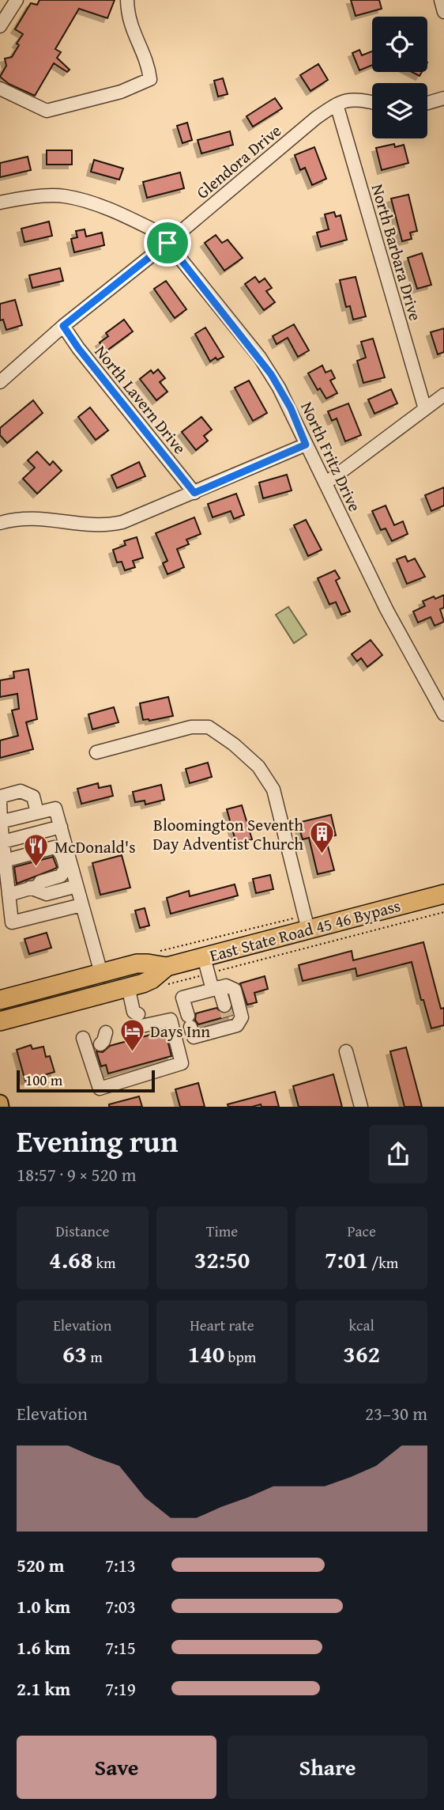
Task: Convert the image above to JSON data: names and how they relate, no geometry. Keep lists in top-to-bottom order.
{
  "streets": {
    "highway": ["East State Road 45 46 Bypass"],
    "street": [
      "Glendora Drive",
      "North Barbara Drive",
      "North Lavern Drive",
      "North Fritz Drive"
    ]
  },
  "crossings": [
    ["Glendora Drive", "North Barbara Drive"],
    ["Glendora Drive", "North Lavern Drive"],
    ["Glendora Drive", "North Fritz Drive"]
  ],
  "places": {
    "building": ["Bloomington Seventh Day Adventist Church"],
    "restaurant": ["McDonald's"],
    "hotel": ["Days Inn"]
  },
  "scale_bar": "100 m",
  "page": {
    "scale": "100 m",
    "heading": ["Evening run", "18:57 · 9 × 520 m"],
    "stats": [
      ["Distance", "4.68 km"],
      ["Time", "32:50"],
      ["Pace", "7:01 /km"],
      ["Elevation", "63 m"],
      ["Heart rate", "140 bpm"],
      ["kcal", "362"]
    ],
    "chart": ["Elevation", "23–30 m"],
    "list": [
      {
        "name": "520 m",
        "note": "7:13"
      },
      {
        "name": "1.0 km",
        "note": "7:03"
      },
      {
        "name": "1.6 km",
        "note": "7:15"
      },
      {
        "name": "2.1 km",
        "note": "7:19"
      }
    ],
    "buttons": ["Save", "Share"]
  }
}
